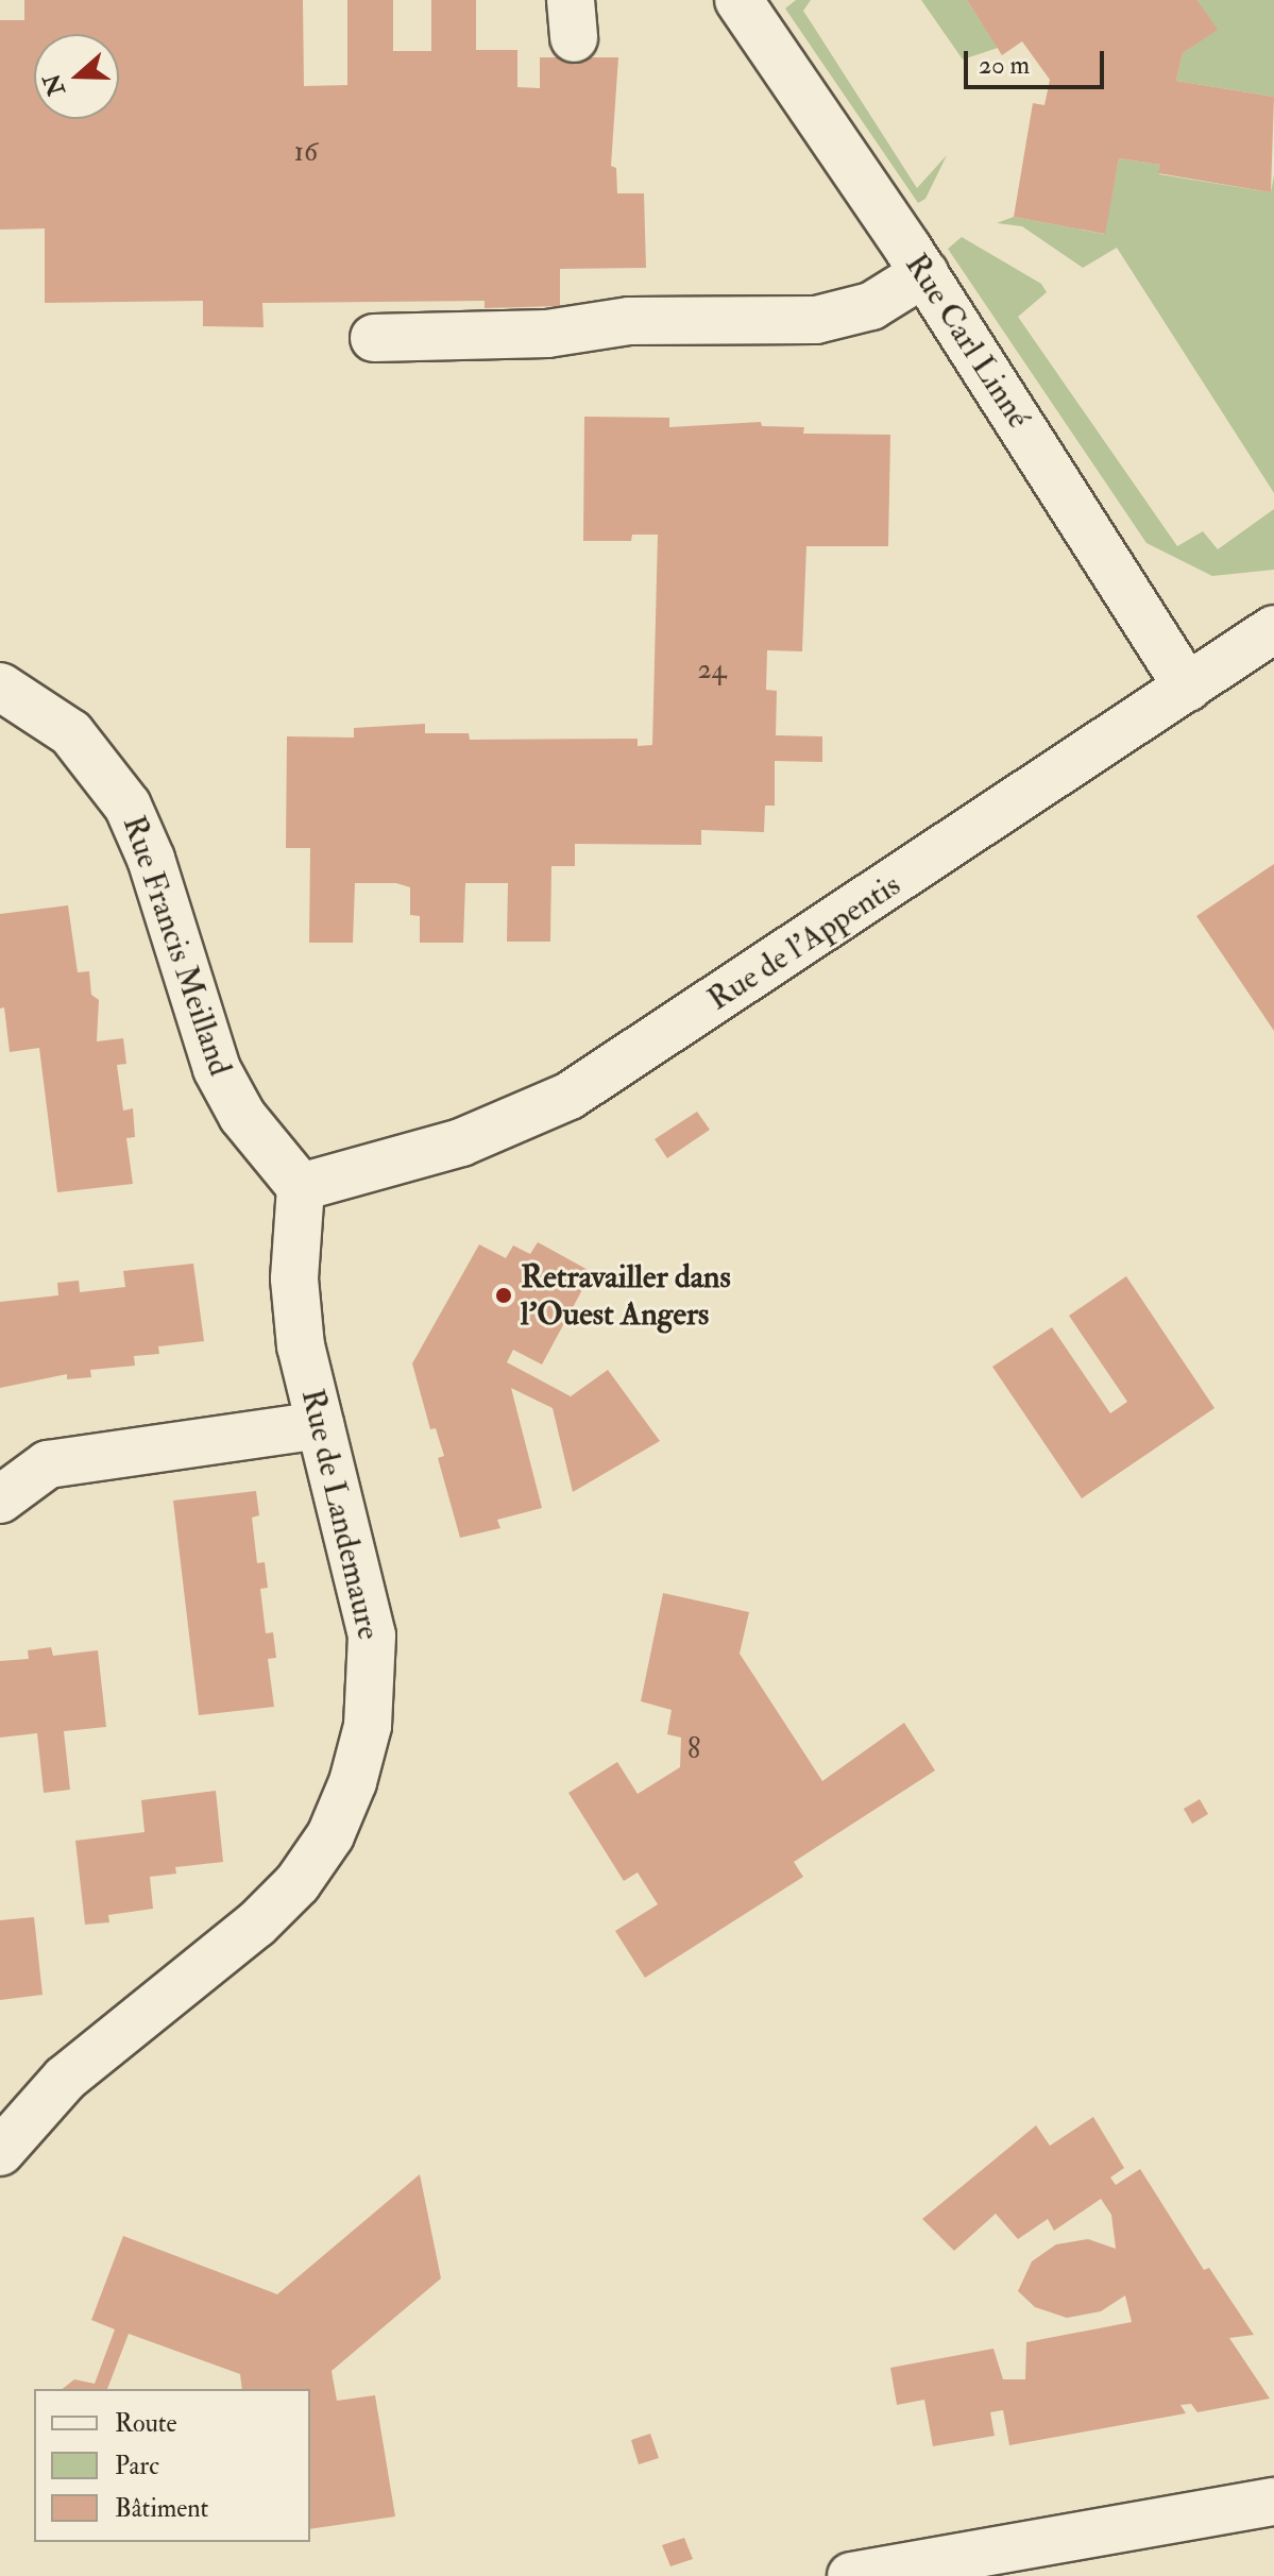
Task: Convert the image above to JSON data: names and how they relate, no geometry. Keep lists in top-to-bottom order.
{
  "streets": {
    "street": [
      "Rue Carl Linné",
      "Rue de l'Appentis",
      "Rue Francis Meilland",
      "Rue de Landemaure"
    ]
  },
  "crossings": [
    ["Rue Carl Linné", "Rue de l'Appentis"],
    ["Rue de l'Appentis", "Rue Francis Meilland"],
    ["Rue de l'Appentis", "Rue de Landemaure"],
    ["Rue Francis Meilland", "Rue de Landemaure"]
  ],
  "places": ["Retravailler dans l'Ouest Angers"],
  "house_numbers": ["16", "24", "8"],
  "legend": ["Route", "Parc", "Bâtiment"],
  "scale_bar": "20 m",
  "north": "left"
}
